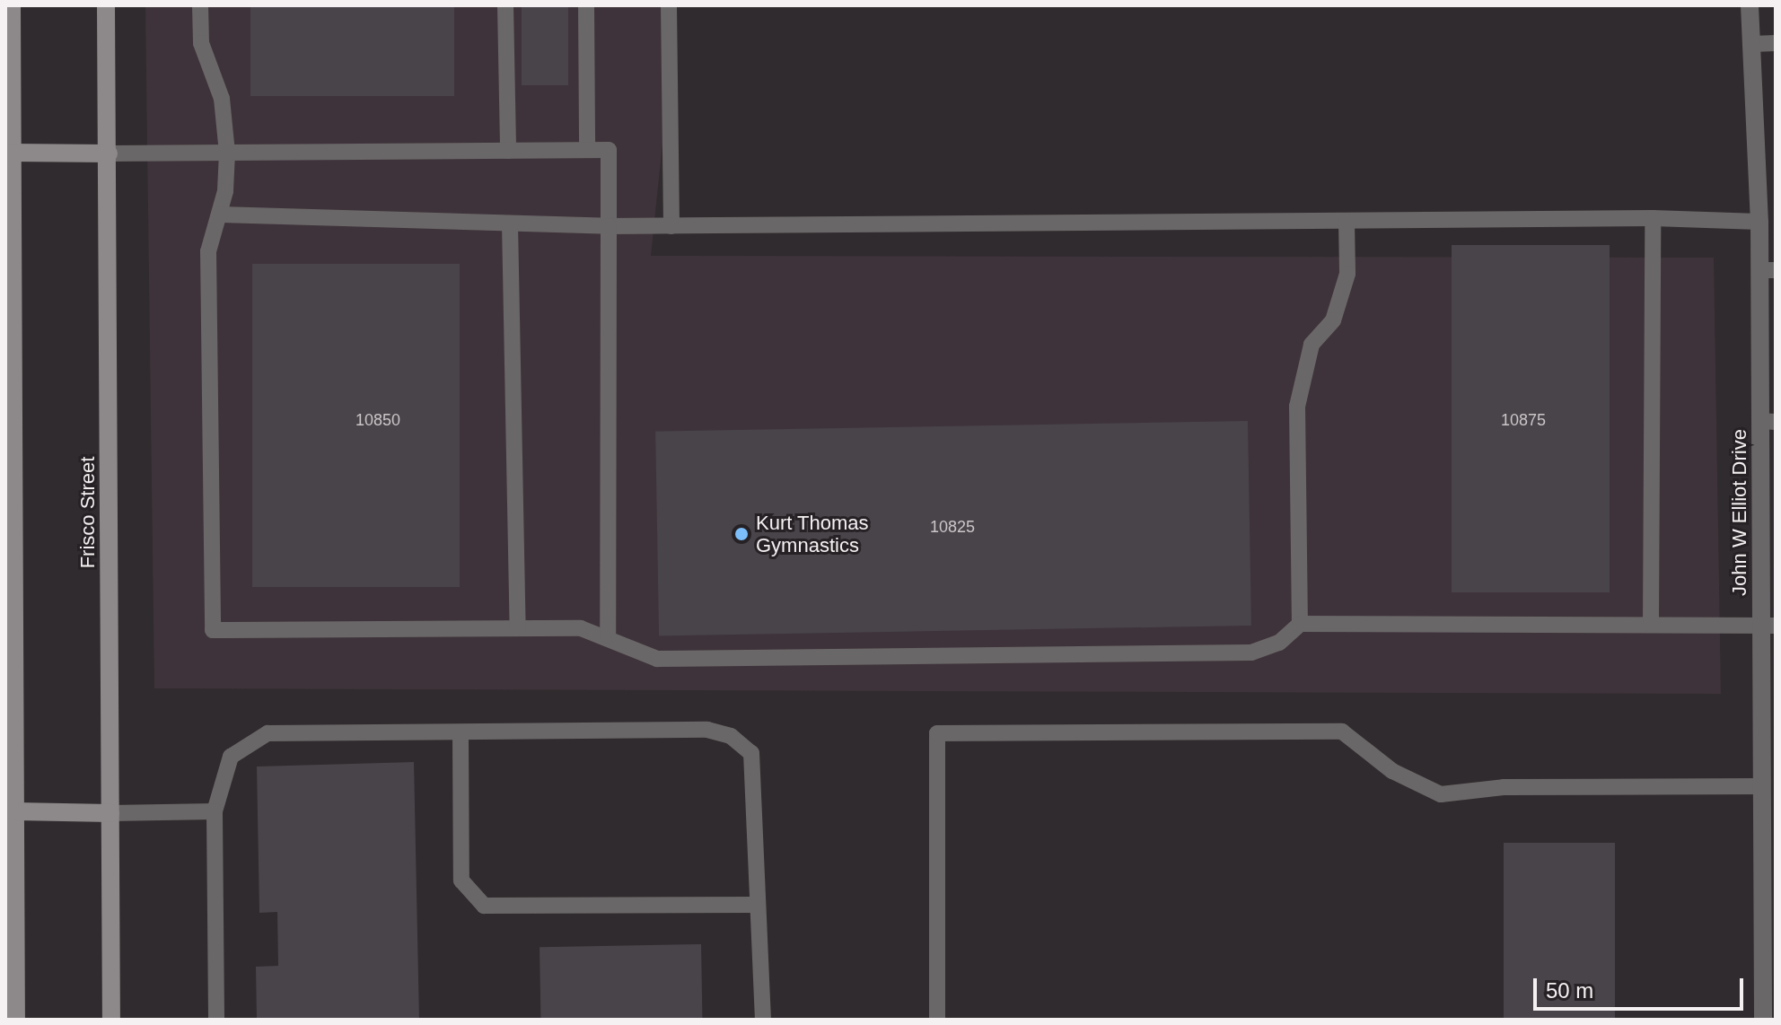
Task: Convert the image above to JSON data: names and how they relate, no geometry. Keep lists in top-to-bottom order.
{
  "streets": {
    "street": ["Frisco Street", "John W Elliot Drive"]
  },
  "places": ["Kurt Thomas Gymnastics"],
  "house_numbers": ["10850", "10875", "10825"],
  "scale_bar": "50 m"
}
